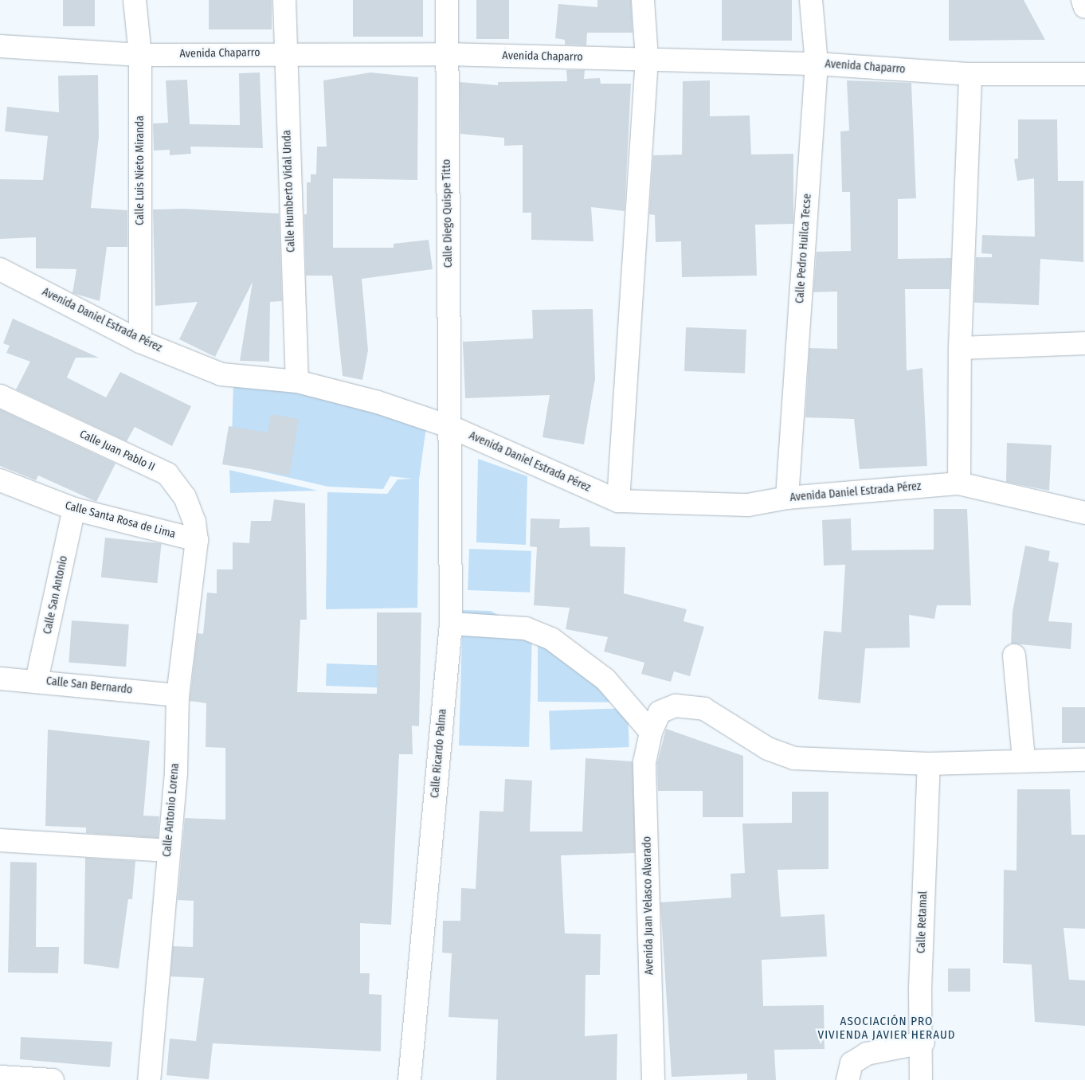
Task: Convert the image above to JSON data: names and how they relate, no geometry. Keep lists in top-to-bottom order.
{
  "streets": {
    "street": [
      "Avenida Chaparro",
      "Calle Luis Nieto Miranda",
      "Calle Humberto Vidal Unda",
      "Calle Diego Quispe Titto",
      "Calle Pedro Huilca Tecse",
      "Avenida Daniel Estrada Pérez",
      "Calle Juan Pablo II",
      "Calle Santa Rosa de Lima",
      "Calle San Antonio",
      "Calle San Bernardo",
      "Calle Ricardo Palma",
      "Calle Antonio Lorena",
      "Avenida Juan Velasco Alvarado",
      "Calle Retamal"
    ]
  },
  "crossings": [
    ["Avenida Chaparro", "Calle Luis Nieto Miranda"],
    ["Avenida Chaparro", "Calle Humberto Vidal Unda"],
    ["Avenida Chaparro", "Calle Diego Quispe Titto"],
    ["Avenida Chaparro", "Calle Pedro Huilca Tecse"],
    ["Calle Luis Nieto Miranda", "Avenida Daniel Estrada Pérez"],
    ["Calle Humberto Vidal Unda", "Avenida Daniel Estrada Pérez"],
    ["Calle Diego Quispe Titto", "Avenida Daniel Estrada Pérez"],
    ["Calle Diego Quispe Titto", "Calle Ricardo Palma"],
    ["Calle Pedro Huilca Tecse", "Avenida Daniel Estrada Pérez"],
    ["Avenida Daniel Estrada Pérez", "Calle Ricardo Palma"],
    ["Calle Juan Pablo II", "Calle Santa Rosa de Lima"],
    ["Calle Juan Pablo II", "Calle Antonio Lorena"],
    ["Calle Santa Rosa de Lima", "Calle San Antonio"],
    ["Calle Santa Rosa de Lima", "Calle Antonio Lorena"],
    ["Calle San Antonio", "Calle San Bernardo"],
    ["Calle San Bernardo", "Calle Antonio Lorena"],
    ["Avenida Juan Velasco Alvarado", "Calle Retamal"]
  ],
  "districts": ["ASOCIACIÓN PRO VIVIENDA JAVIER HERAUD"]
}
